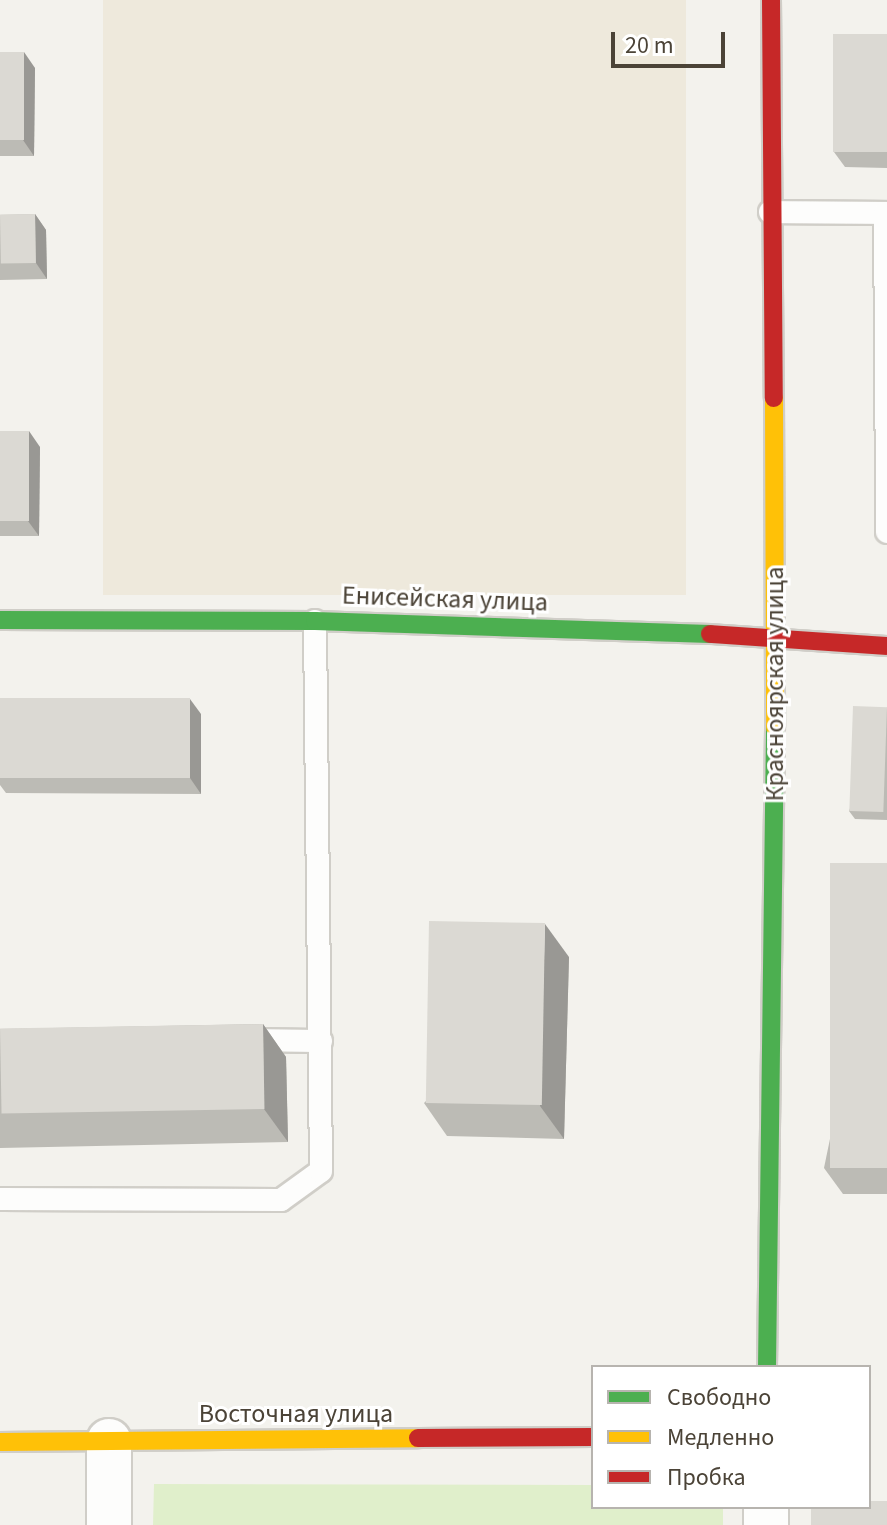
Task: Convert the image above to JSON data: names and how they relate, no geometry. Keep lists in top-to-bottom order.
{
  "streets": {
    "street": ["Енисейская улица", "Красноярская улица", "Восточная улица"]
  },
  "crossings": [
    ["Енисейская улица", "Красноярская улица"]
  ],
  "legend": ["Свободно", "Медленно", "Пробка"],
  "scale_bar": "20 m"
}
